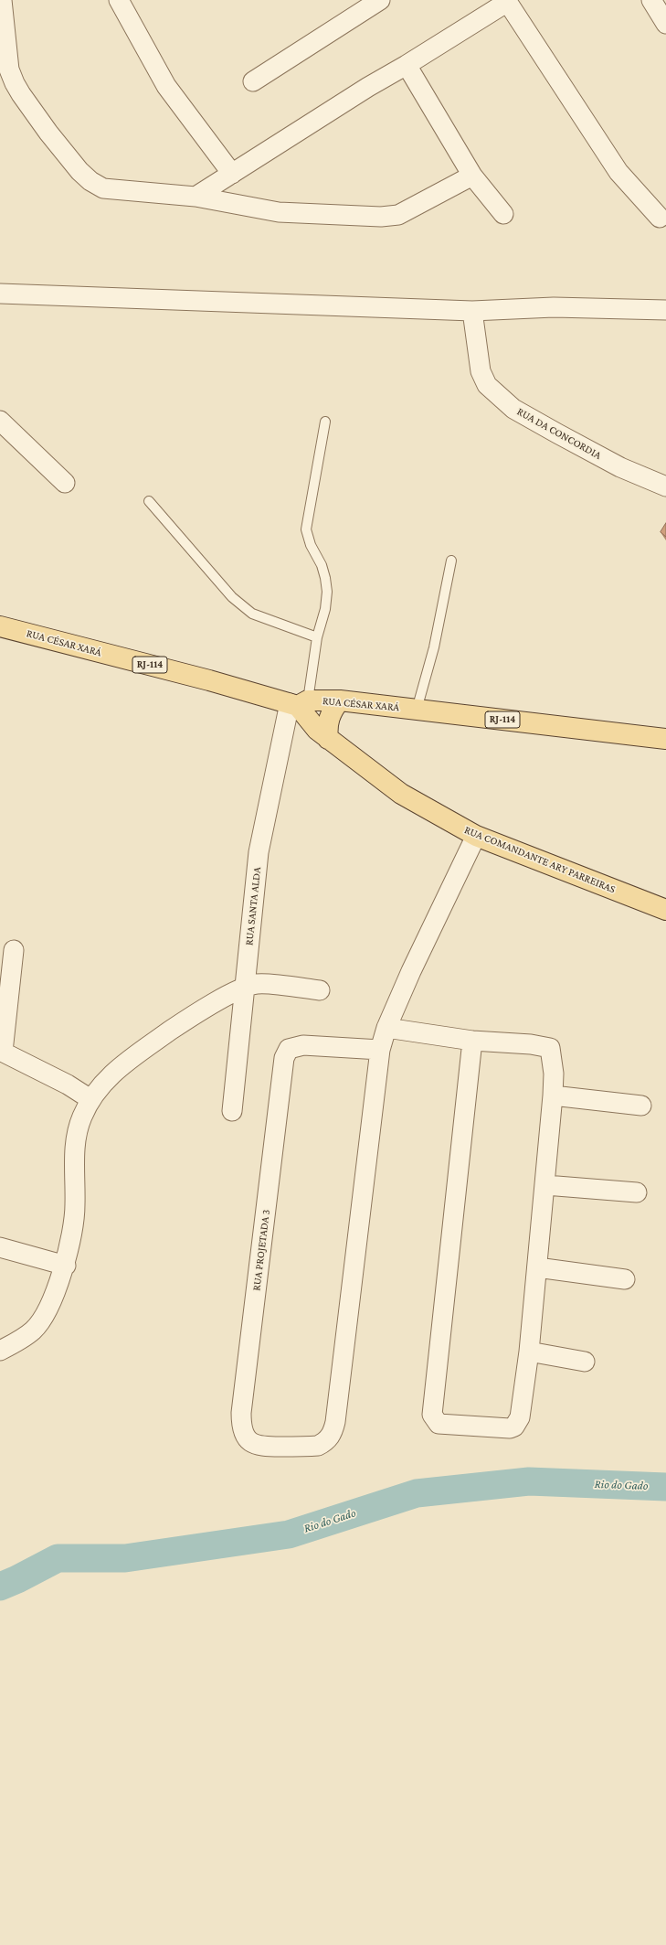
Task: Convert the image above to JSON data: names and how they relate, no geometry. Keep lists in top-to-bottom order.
{
  "streets": {
    "main road": ["RUA CÉSAR XARÁ", "RJ-114", "RUA COMANDANTE ARY PARREIRAS"],
    "street": ["RUA DA CONCORDIA", "RUA SANTA ALDA", "RUA PROJETADA 3"]
  },
  "crossings": [
    ["RUA CÉSAR XARÁ", "RUA COMANDANTE ARY PARREIRAS"],
    ["RUA CÉSAR XARÁ", "RUA SANTA ALDA"],
    ["RUA COMANDANTE ARY PARREIRAS", "RUA SANTA ALDA"]
  ],
  "water": ["Rio do Gado"]
}
